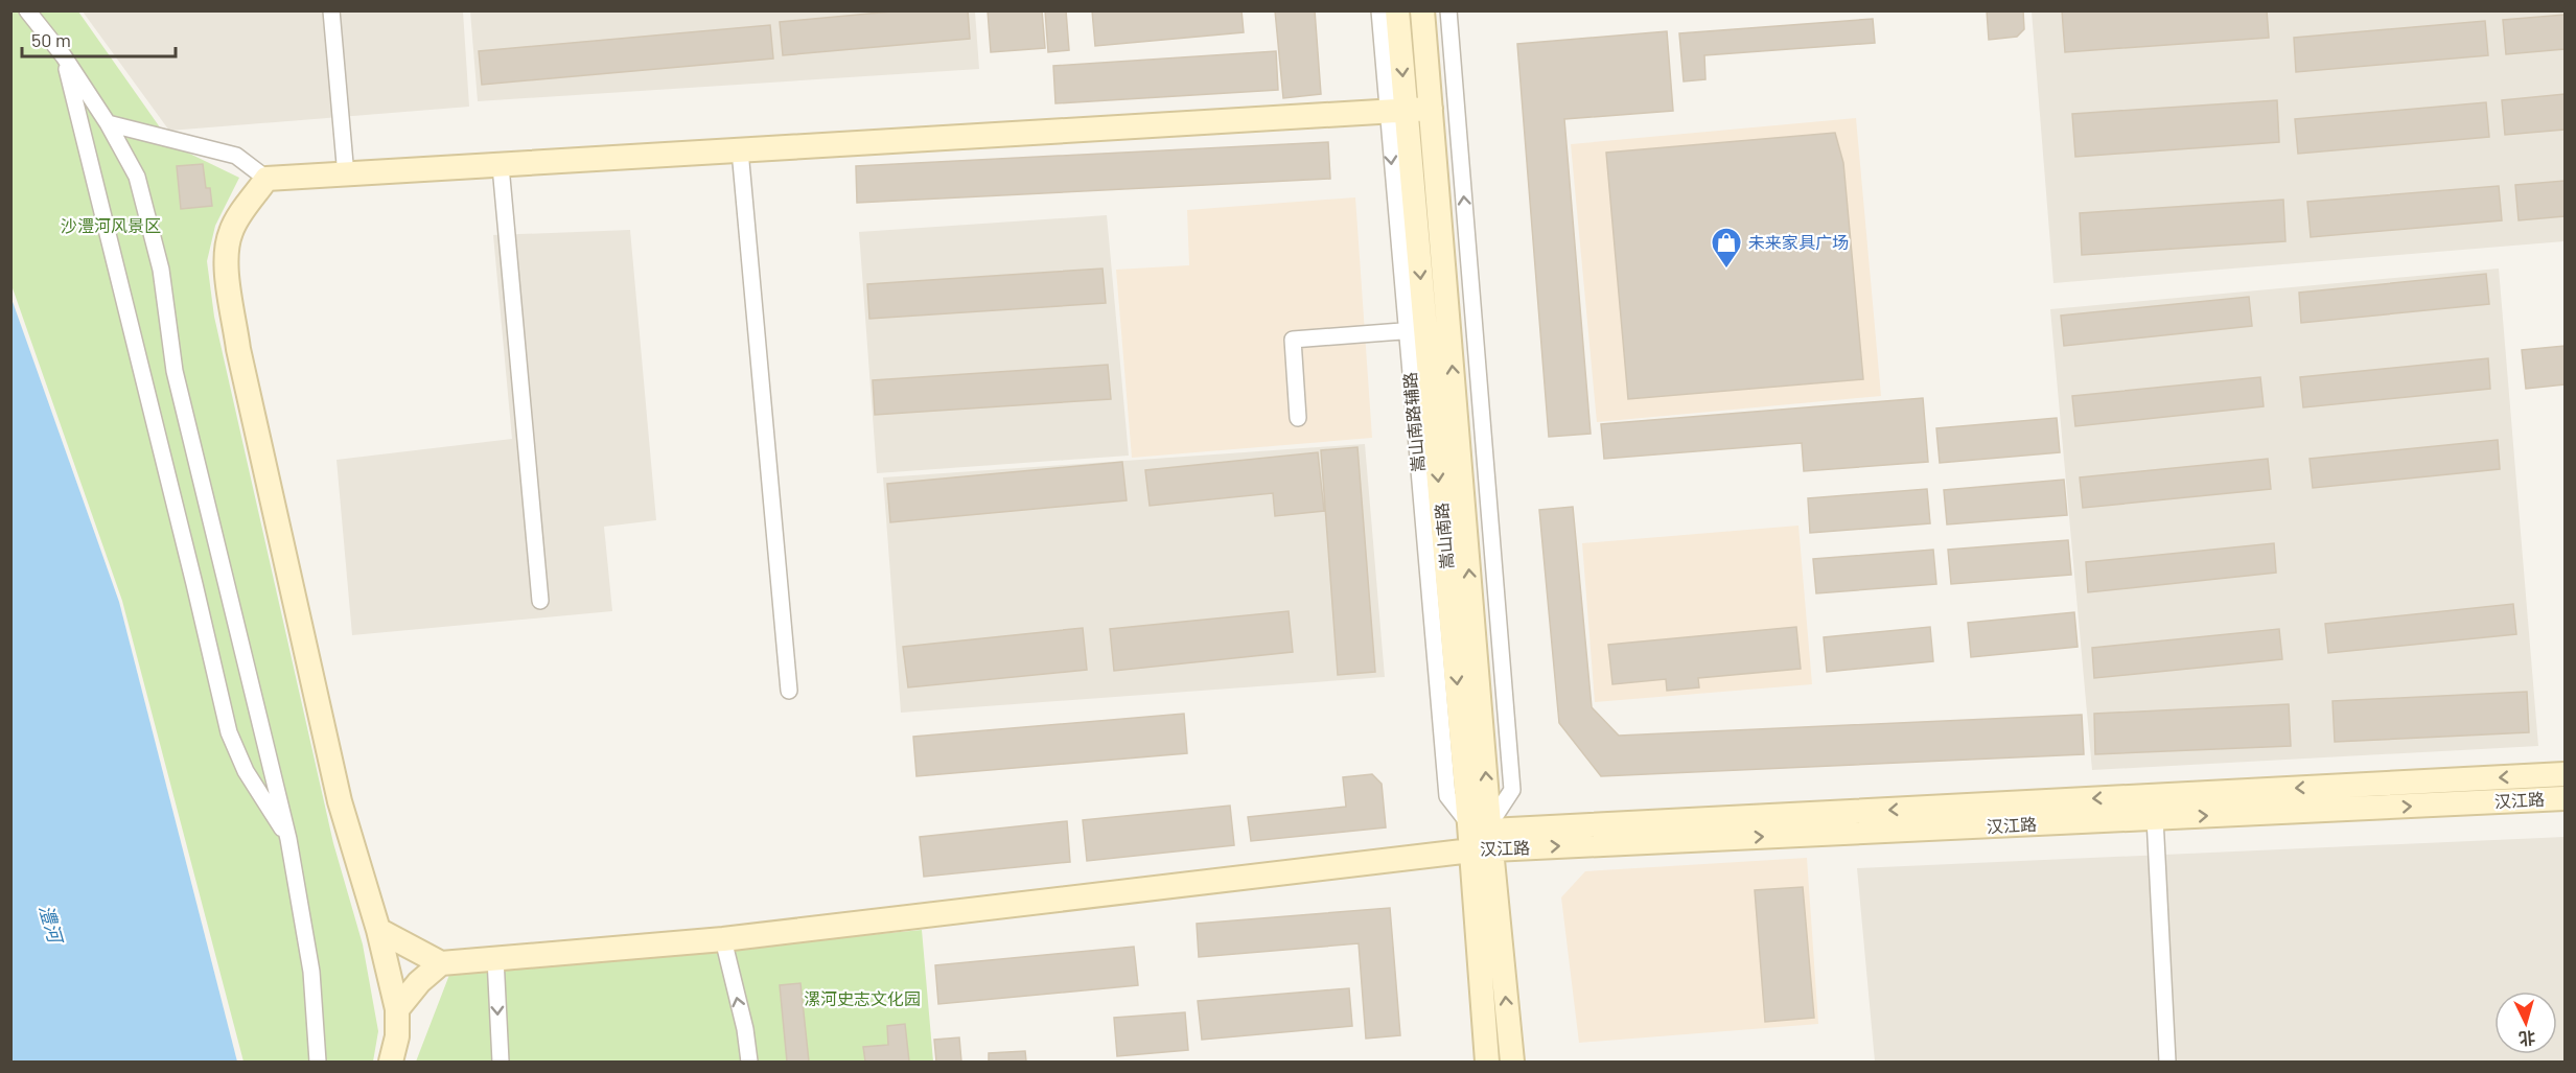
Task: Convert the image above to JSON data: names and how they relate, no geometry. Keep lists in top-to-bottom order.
{
  "streets": {
    "street": ["嵩山南路", "汉江路"]
  },
  "crossings": [
    ["嵩山南路", "汉江路"]
  ],
  "water": ["澧河"],
  "parks": ["沙澧河风景区", "漯河史志文化园"],
  "places": {
    "shop": ["未来家具广场"]
  },
  "scale_bar": "50 m",
  "north": "bottom"
}
